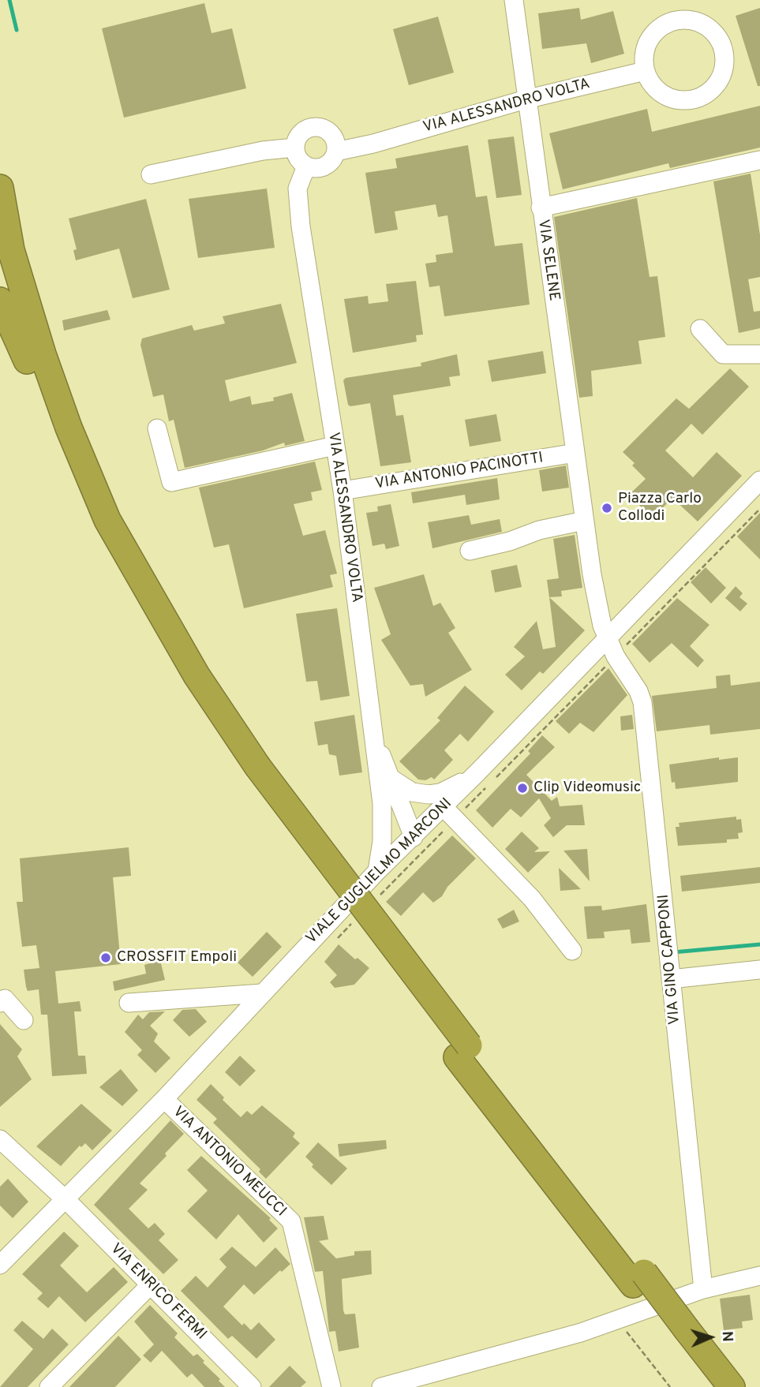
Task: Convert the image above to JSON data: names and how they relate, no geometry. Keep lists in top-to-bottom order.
{
  "streets": {
    "street": [
      "VIA ALESSANDRO VOLTA",
      "VIA SELENE",
      "VIA ANTONIO PACINOTTI",
      "VIALE GUGLIELMO MARCONI",
      "VIA GINO CAPPONI",
      "VIA ANTONIO MEUCCI",
      "VIA ENRICO FERMI"
    ]
  },
  "crossings": [
    ["VIA ALESSANDRO VOLTA", "VIA SELENE"],
    ["VIA ALESSANDRO VOLTA", "VIA ANTONIO PACINOTTI"],
    ["VIA ALESSANDRO VOLTA", "VIALE GUGLIELMO MARCONI"],
    ["VIA SELENE", "VIA ANTONIO PACINOTTI"],
    ["VIA SELENE", "VIALE GUGLIELMO MARCONI"],
    ["VIA SELENE", "VIA GINO CAPPONI"],
    ["VIALE GUGLIELMO MARCONI", "VIA GINO CAPPONI"],
    ["VIALE GUGLIELMO MARCONI", "VIA ANTONIO MEUCCI"],
    ["VIALE GUGLIELMO MARCONI", "VIA ENRICO FERMI"]
  ],
  "places": ["Piazza Carlo Collodi", "Clip Videomusic", "CROSSFIT Empoli"],
  "north": "right"
}
